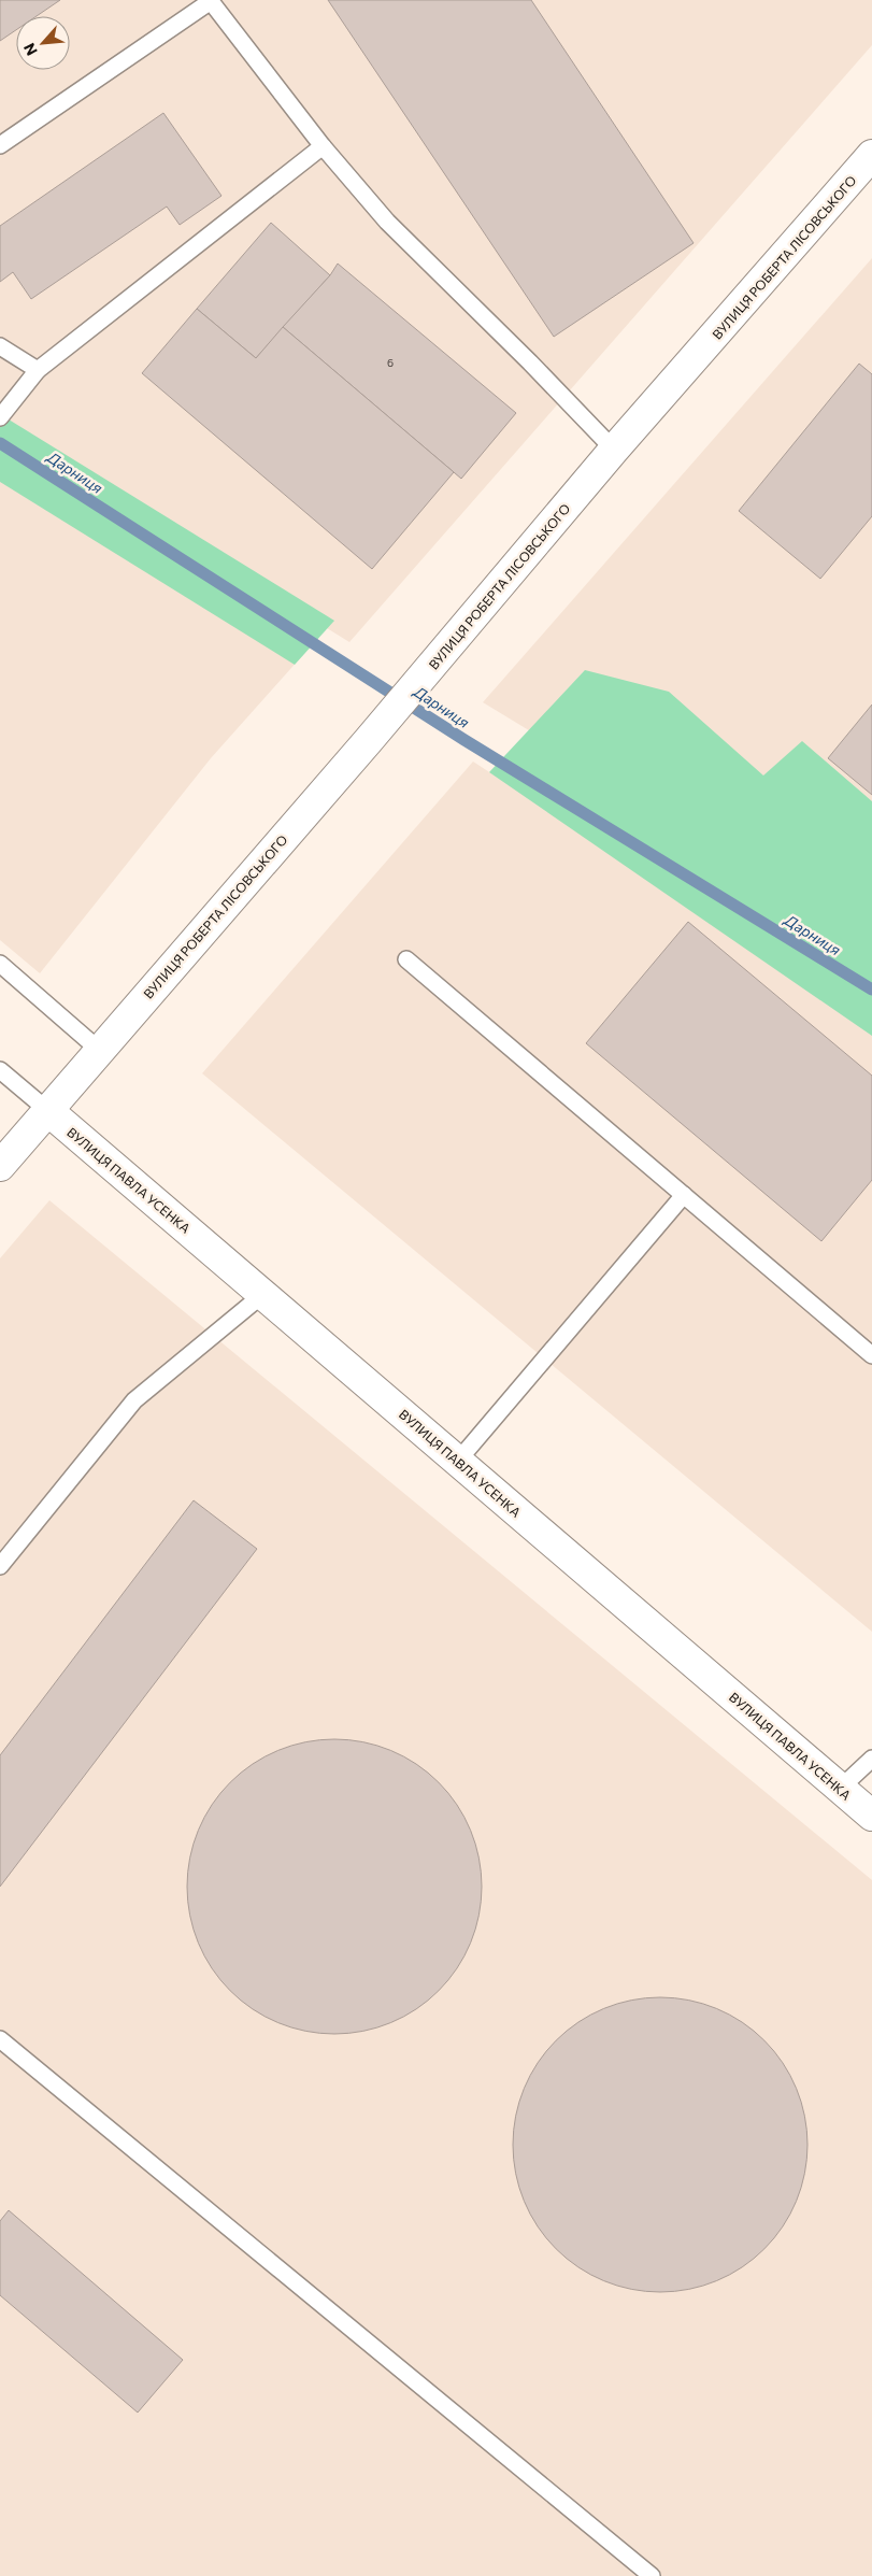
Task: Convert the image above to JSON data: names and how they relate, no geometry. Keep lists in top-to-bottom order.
{
  "streets": {
    "street": ["ВУЛИЦЯ РОБЕРТА ЛІСОВСЬКОГО", "ВУЛИЦЯ ПАВЛА УСЕНКА"]
  },
  "crossings": [
    ["ВУЛИЦЯ РОБЕРТА ЛІСОВСЬКОГО", "ВУЛИЦЯ ПАВЛА УСЕНКА"]
  ],
  "water": ["Дарниця"],
  "house_numbers": ["6"],
  "north": "bottom left"
}
